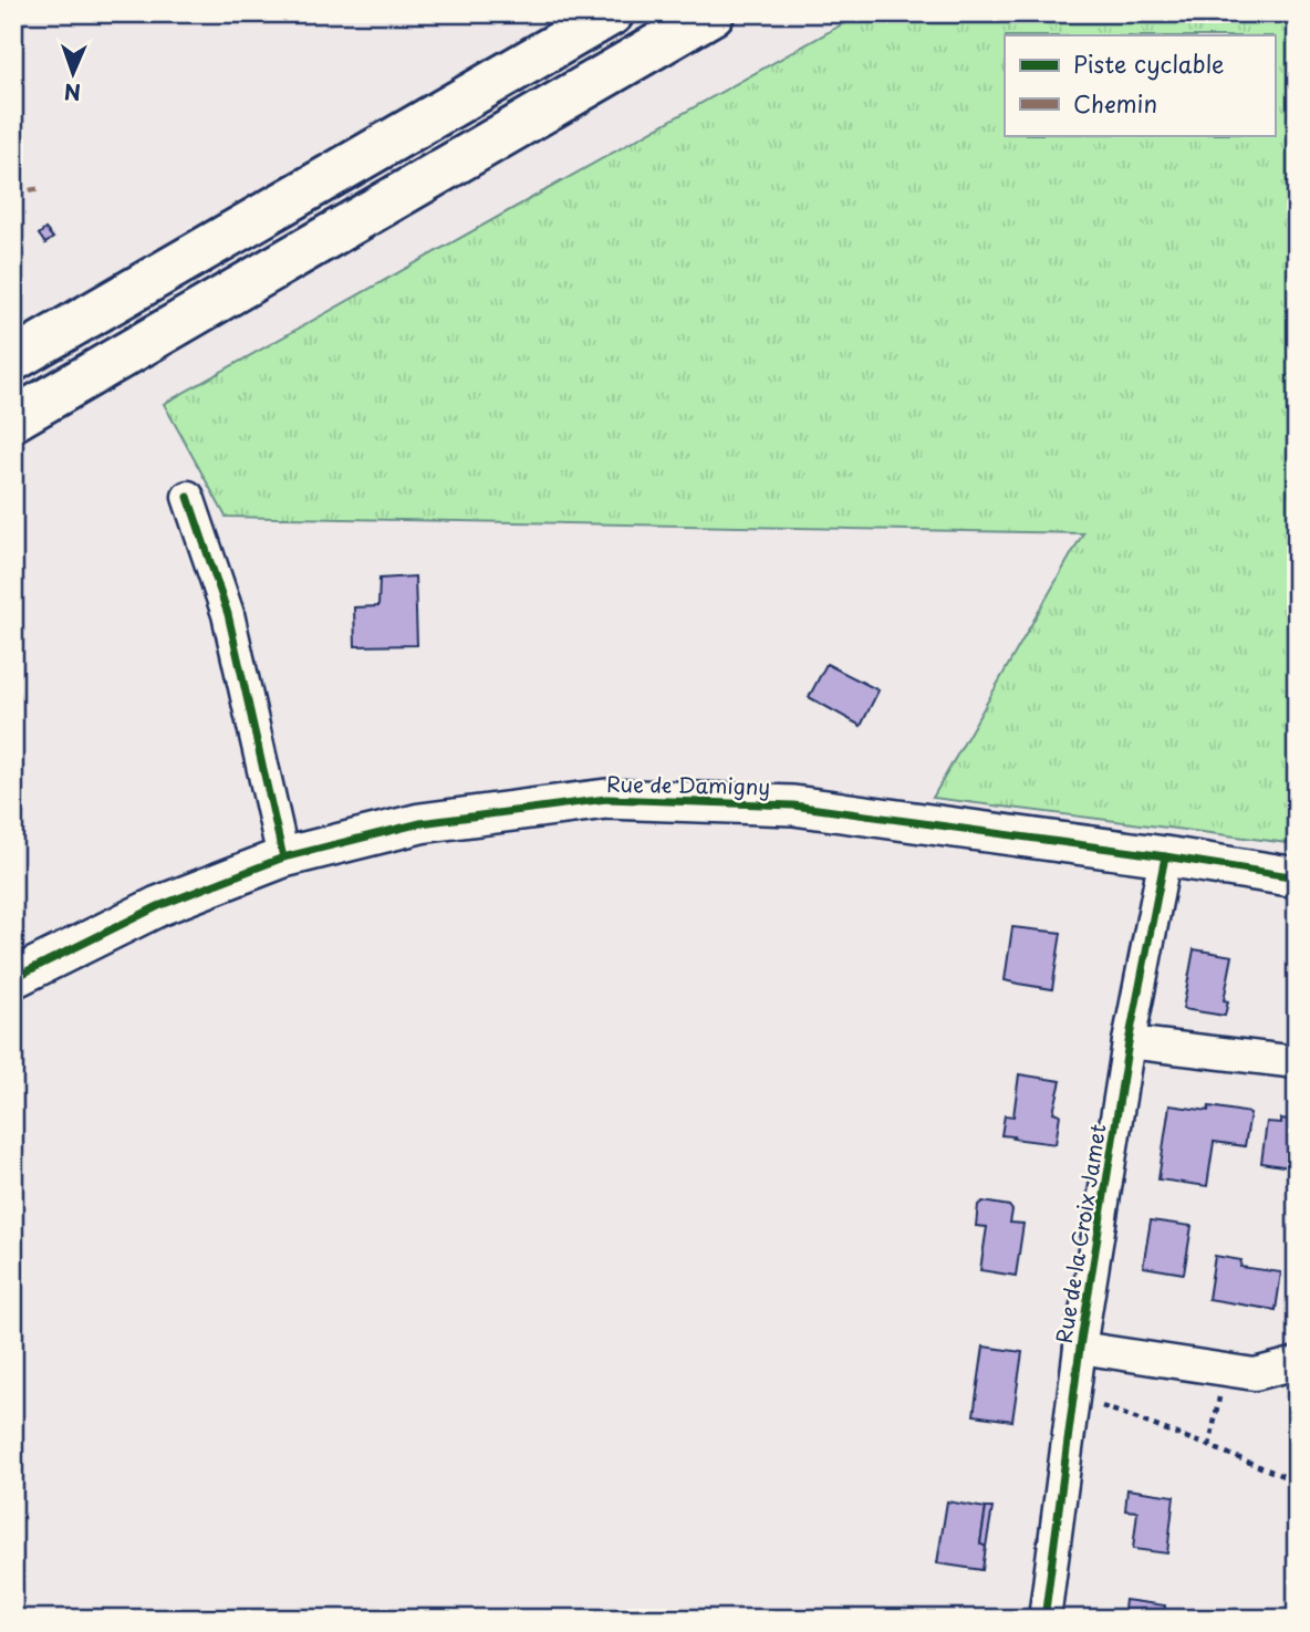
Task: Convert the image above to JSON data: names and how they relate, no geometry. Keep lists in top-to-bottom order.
{
  "streets": {
    "street": ["Rue de Damigny", "Rue de la Croix Jamet"]
  },
  "crossings": [
    ["Rue de Damigny", "Rue de la Croix Jamet"]
  ],
  "legend": ["Piste cyclable", "Chemin"],
  "north": "bottom"
}
